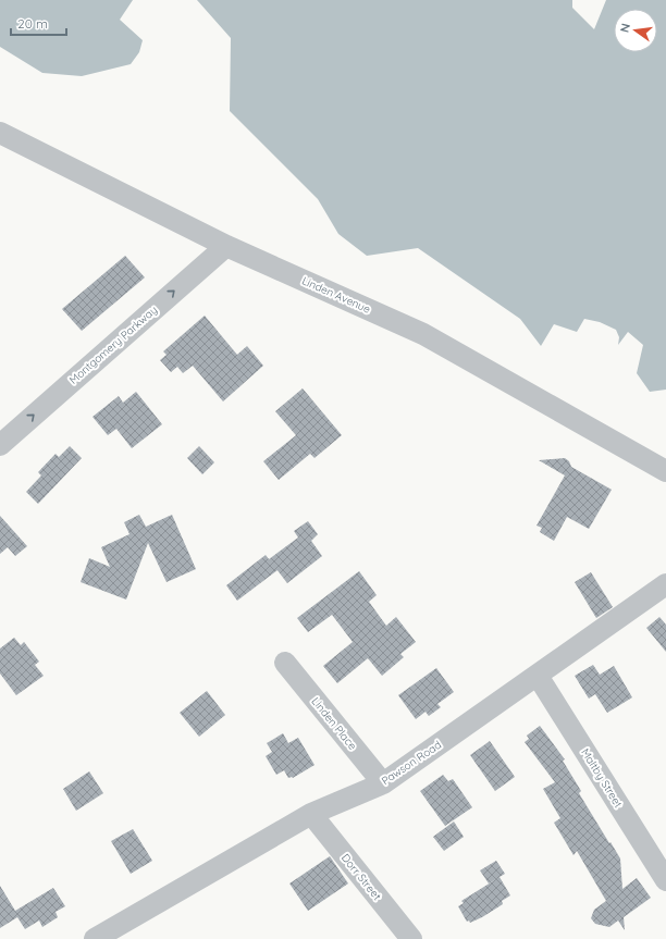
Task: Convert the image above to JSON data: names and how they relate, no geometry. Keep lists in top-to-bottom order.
{
  "streets": {
    "street": [
      "Linden Avenue",
      "Montgomery Parkway",
      "Linden Place",
      "Pawson Road",
      "Maltby Street",
      "Dorr Street"
    ]
  },
  "crossings": [
    ["Linden Avenue", "Montgomery Parkway"],
    ["Linden Place", "Pawson Road"],
    ["Pawson Road", "Maltby Street"],
    ["Pawson Road", "Dorr Street"]
  ],
  "one_way": ["Montgomery Parkway"],
  "scale_bar": "20 m",
  "north": "left"
}
